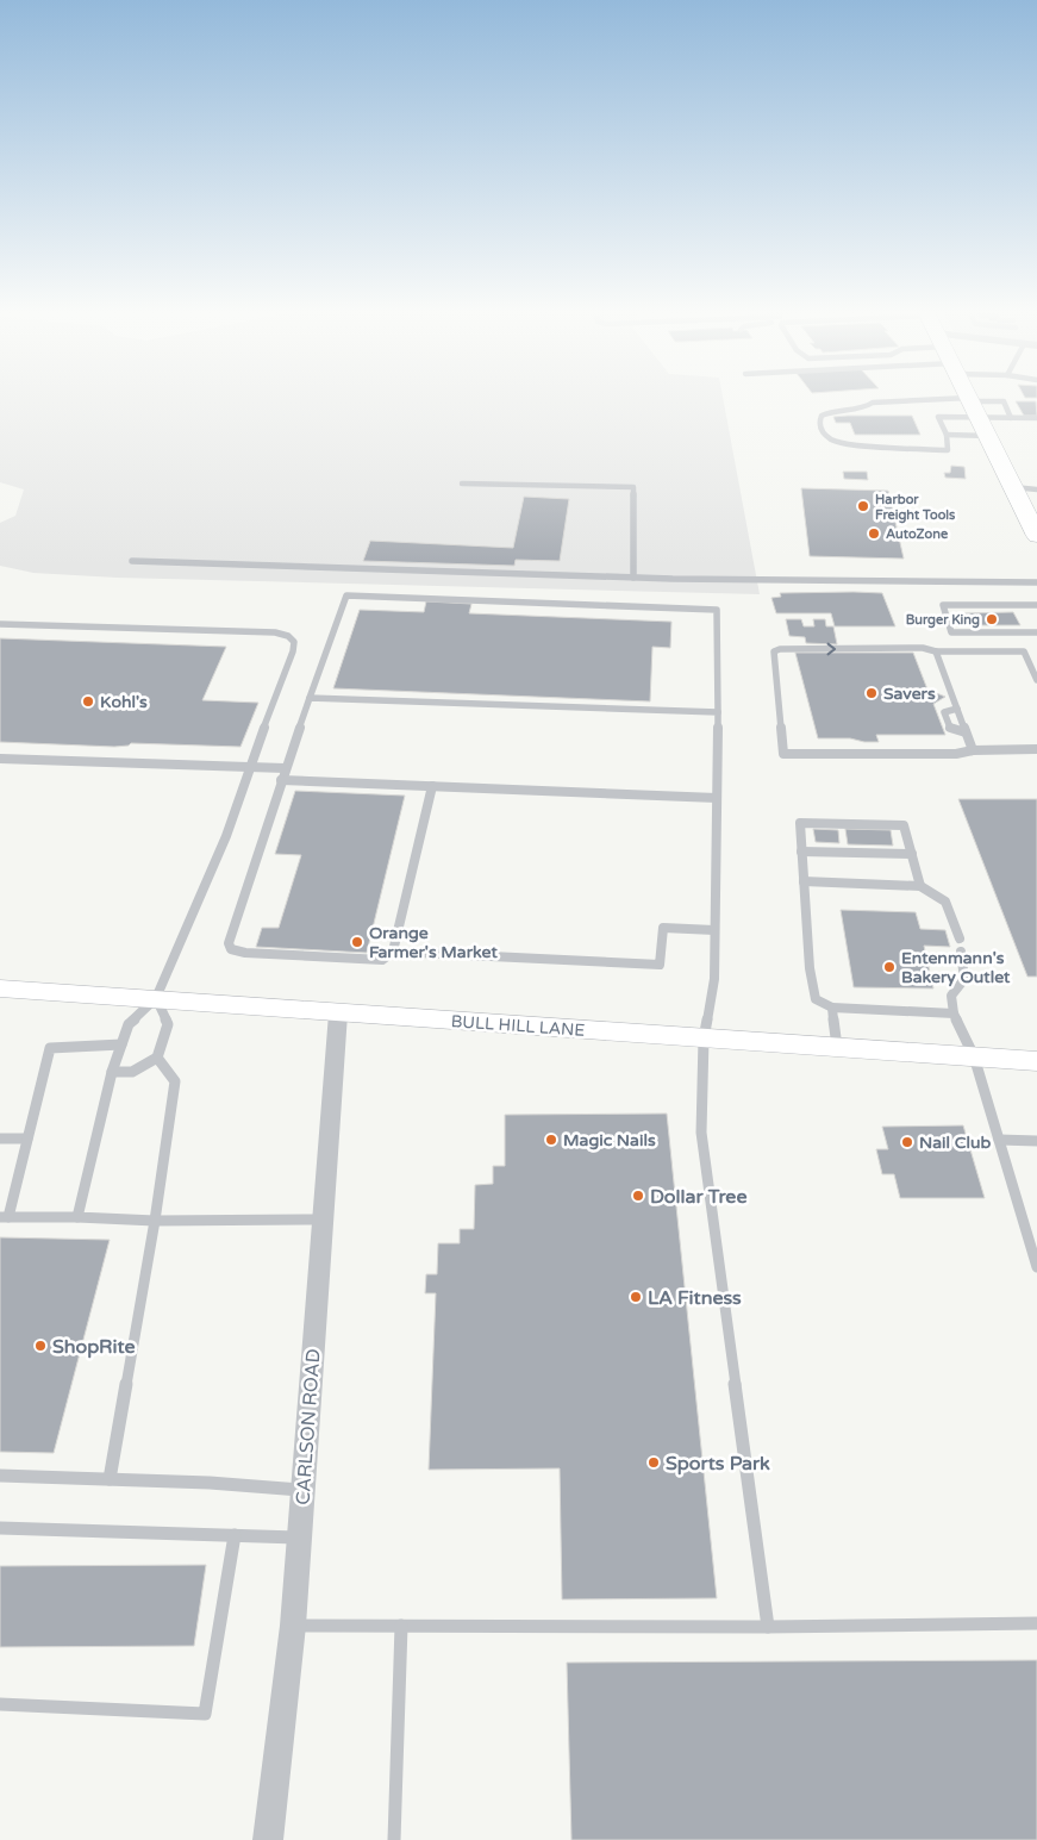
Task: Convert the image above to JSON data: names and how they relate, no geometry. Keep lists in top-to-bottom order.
{
  "streets": {
    "main road": ["BULL HILL LANE"],
    "street": ["CARLSON ROAD"]
  },
  "crossings": [
    ["BULL HILL LANE", "CARLSON ROAD"]
  ],
  "places": [
    "Harbor Freight Tools",
    "AutoZone",
    "Burger King",
    "Savers",
    "Kohl's",
    "Orange Farmer's Market",
    "Entenmann's Bakery Outlet",
    "Magic Nails",
    "Nail Club",
    "Dollar Tree",
    "LA Fitness",
    "ShopRite",
    "Sports Park"
  ]
}
